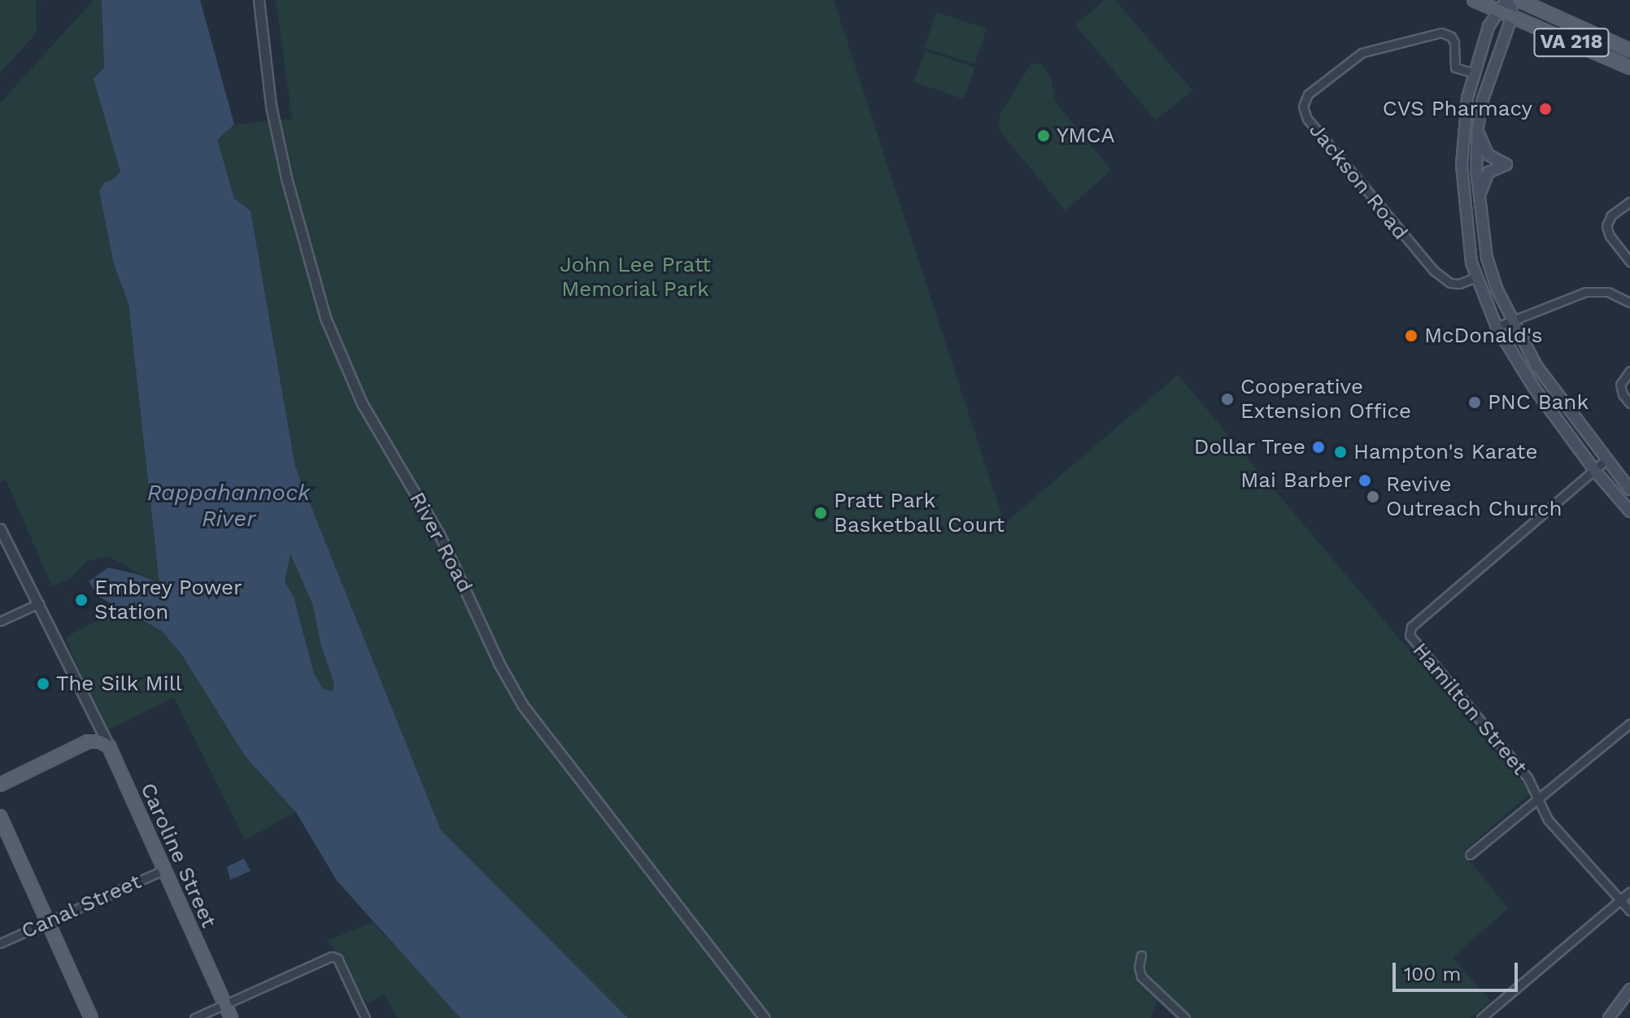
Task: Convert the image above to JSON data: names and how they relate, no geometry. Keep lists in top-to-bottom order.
{
  "streets": {
    "main road": ["VA 218", "Caroline Street"],
    "street": [
      "Jackson Road",
      "River Road",
      "Hamilton Street",
      "Canal Street"
    ]
  },
  "crossings": [
    ["Caroline Street", "Canal Street"]
  ],
  "water": ["Rappahannock River"],
  "parks": ["John Lee Pratt Memorial Park"],
  "places": [
    "CVS Pharmacy",
    "YMCA",
    "McDonald's",
    "Cooperative Extension Office",
    "PNC Bank",
    "Dollar Tree",
    "Hampton's Karate",
    "Mai Barber",
    "Revive Outreach Church",
    "Pratt Park Basketball Court",
    "Embrey Power Station",
    "The Silk Mill"
  ],
  "scale_bar": "100 m"
}
